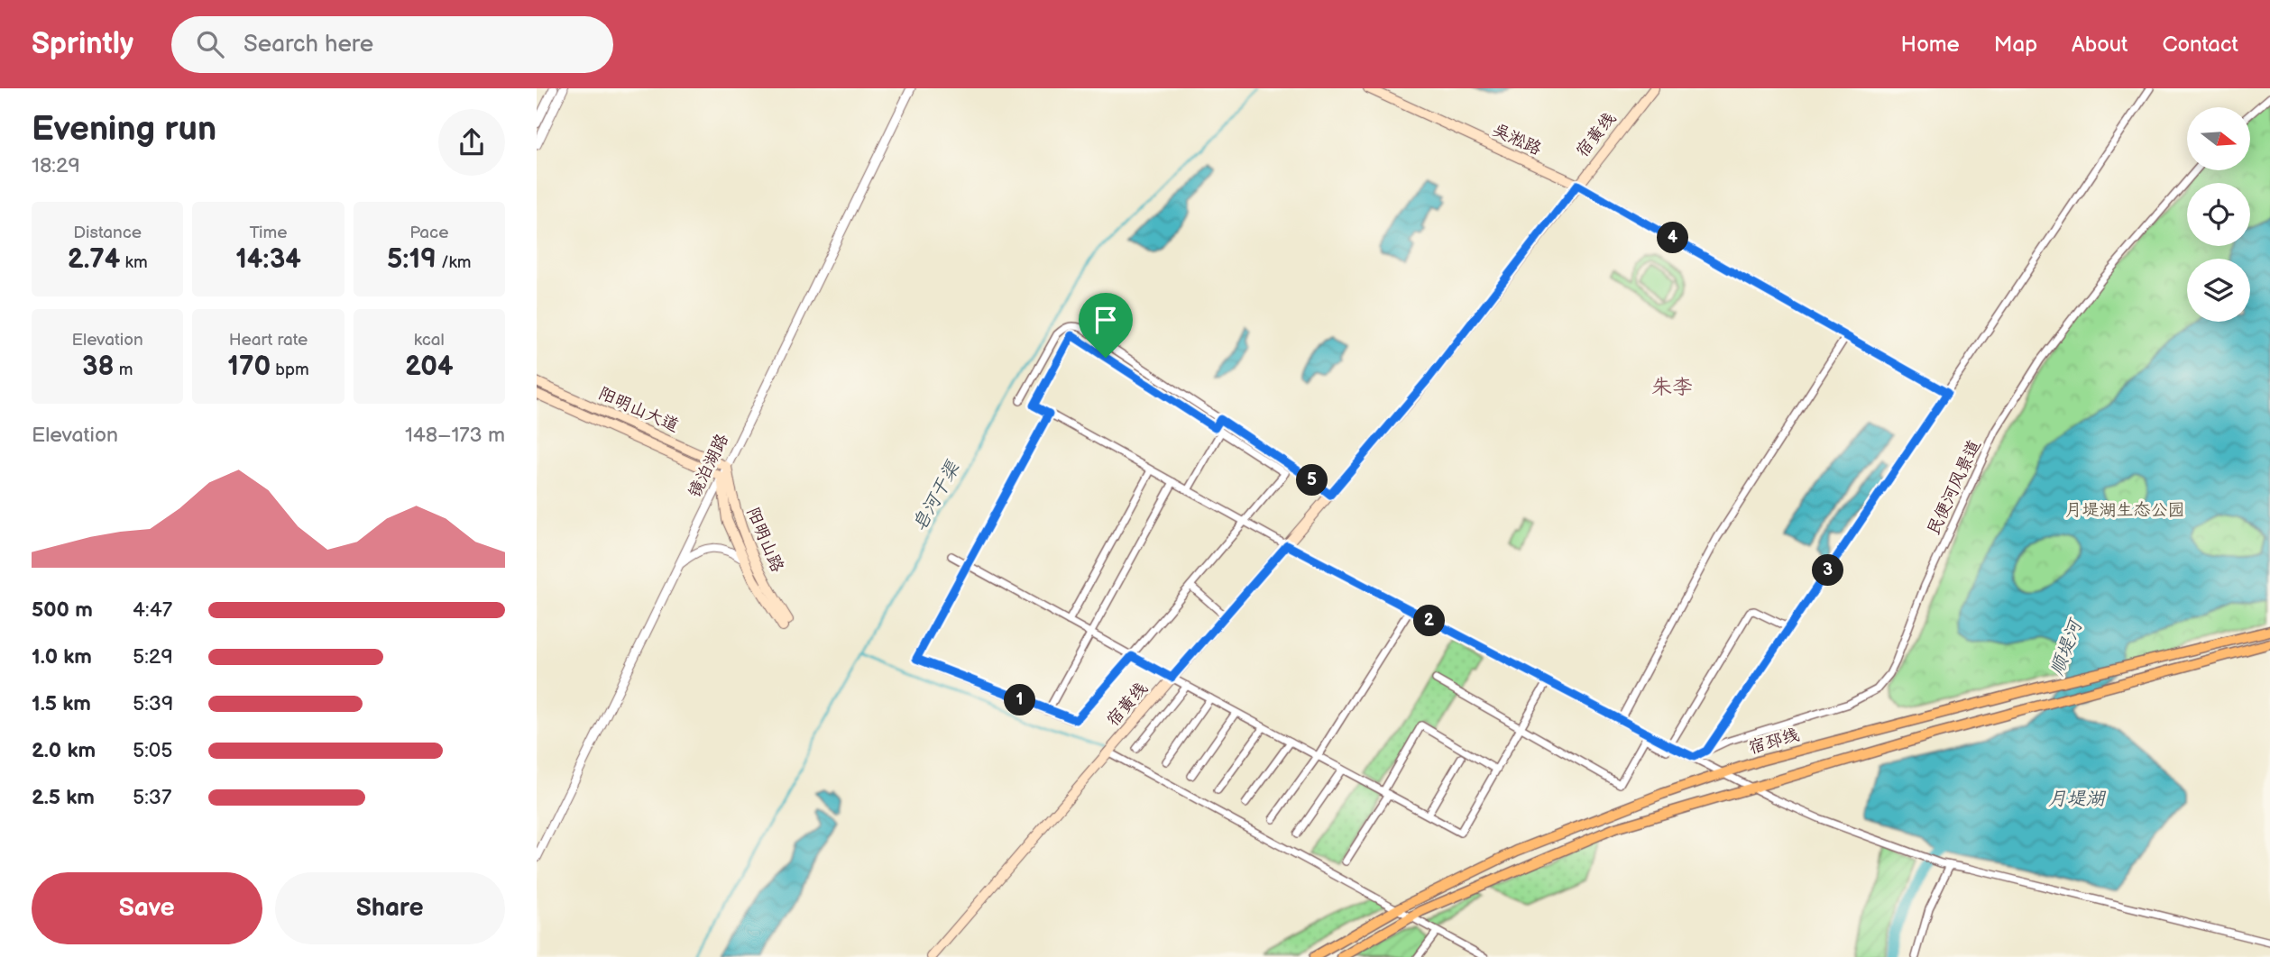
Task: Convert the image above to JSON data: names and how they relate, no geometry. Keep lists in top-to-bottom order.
{
  "streets": {
    "main road": [
      "宿黄线",
      "吴淞路",
      "阳明山大道",
      "阳明山路",
      "宿邳线"
    ],
    "street": ["镜泊湖路", "民便河风景道"]
  },
  "crossings": [
    ["宿黄线", "吴淞路"],
    ["阳明山大道", "镜泊湖路"],
    ["阳明山大道", "阳明山路"],
    ["镜泊湖路", "阳明山路"]
  ],
  "districts": ["朱李"],
  "water": ["皂河干渠", "顺堤河", "月堤湖"],
  "parks": ["月堤湖生态公园"],
  "north": "right",
  "page": {
    "header": "Sprintly",
    "search": "Search here",
    "nav": [
      "Home",
      "Map",
      "About",
      "Contact"
    ],
    "heading": ["Evening run", "18:29"],
    "stats": [
      ["Distance", "2.74 km"],
      ["Time", "14:34"],
      ["Pace", "5:19 /km"],
      ["Elevation", "38 m"],
      ["Heart rate", "170 bpm"],
      ["kcal", "204"]
    ],
    "pins": [
      "4",
      "5",
      "3",
      "2",
      "1"
    ],
    "chart": ["Elevation", "148–173 m"],
    "list": [
      {
        "name": "500 m",
        "note": "4:47"
      },
      {
        "name": "1.0 km",
        "note": "5:29"
      },
      {
        "name": "1.5 km",
        "note": "5:39"
      },
      {
        "name": "2.0 km",
        "note": "5:05"
      },
      {
        "name": "2.5 km",
        "note": "5:37"
      }
    ],
    "buttons": ["Save", "Share"]
  }
}
